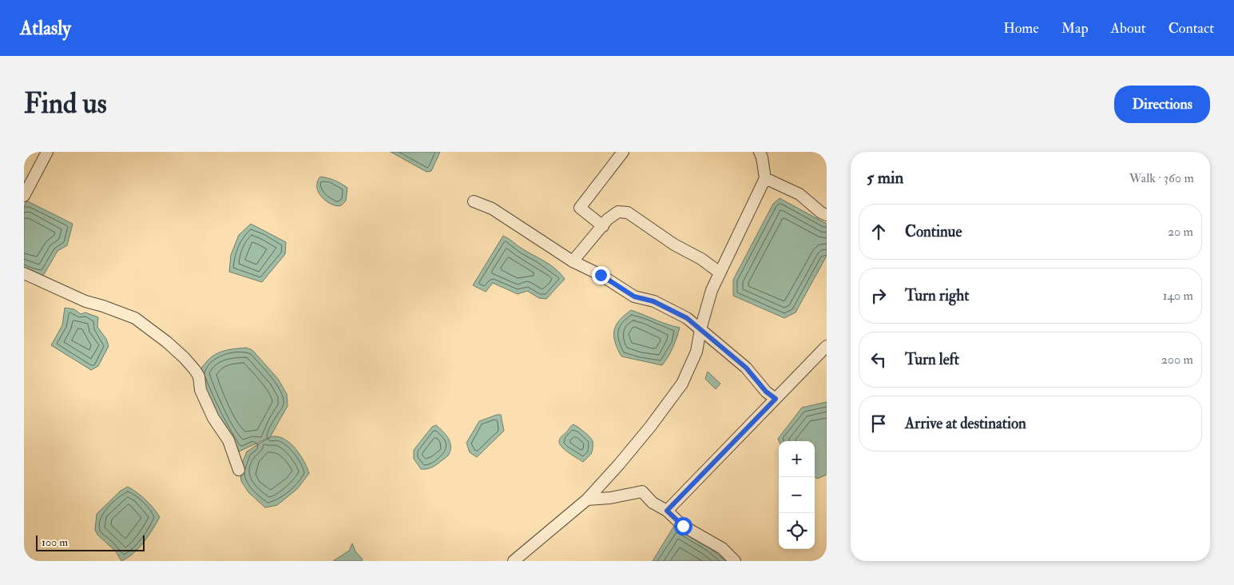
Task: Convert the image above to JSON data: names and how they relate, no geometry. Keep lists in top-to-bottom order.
{
  "scale_bar": "100 m",
  "page": {
    "header": "Atlasly",
    "nav": [
      "Home",
      "Map",
      "About",
      "Contact"
    ],
    "buttons": "Directions",
    "title": "Find us",
    "heading": ["5 min", "Walk · 360 m"],
    "list": [
      ["Continue", "20 m"],
      ["Turn right", "140 m"],
      ["Turn left", "200 m"],
      "Arrive at destination"
    ],
    "map_buttons": ["+", "−"],
    "scale": "100 m"
  }
}
